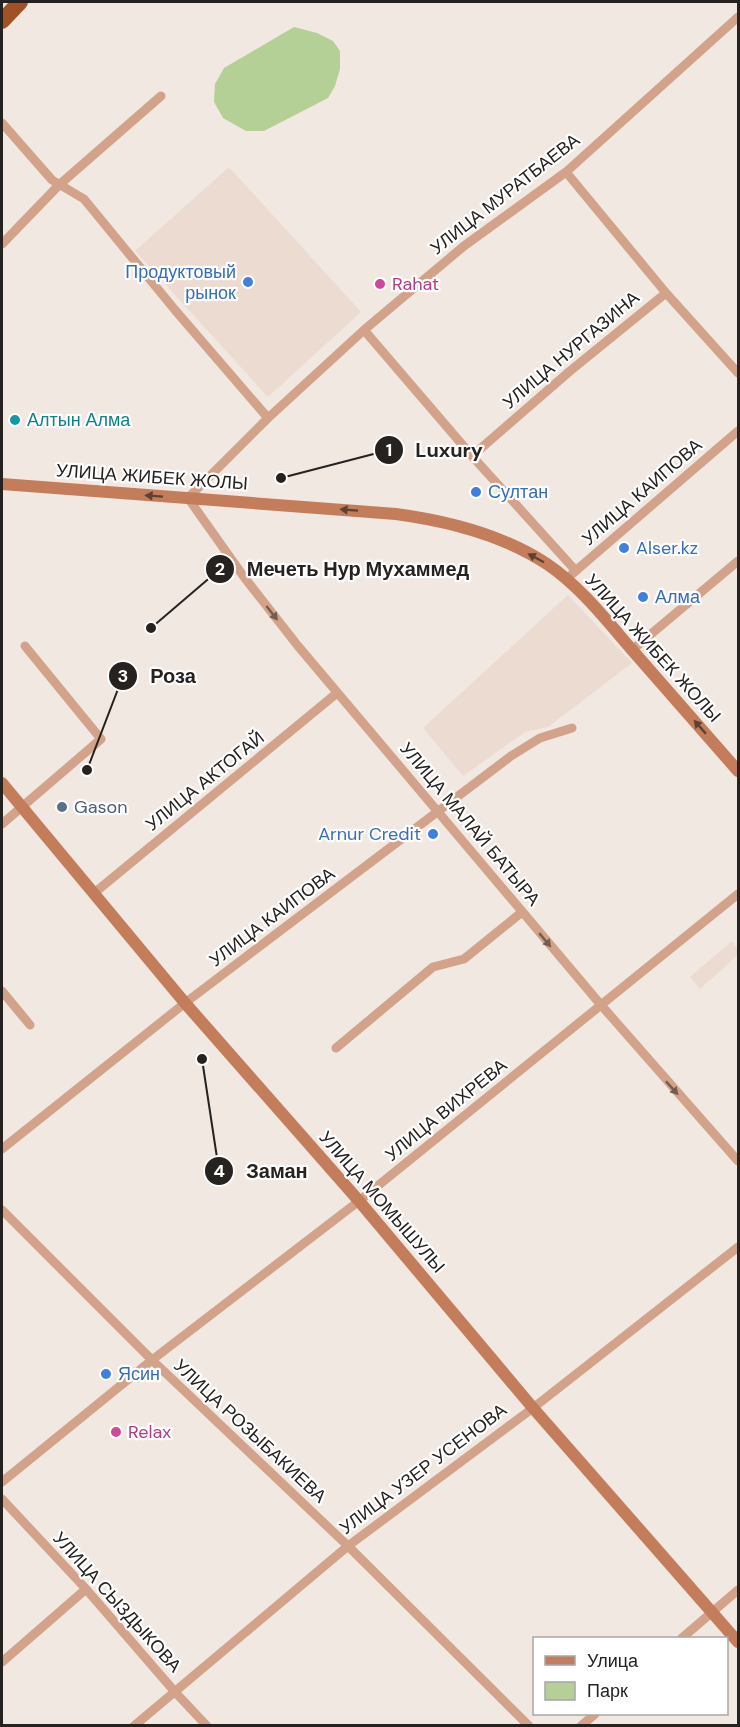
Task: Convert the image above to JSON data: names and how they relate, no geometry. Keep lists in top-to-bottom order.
{
  "streets": {
    "street": [
      "УЛИЦА МУРАТБАЕВА",
      "УЛИЦА НУРГАЗИНА",
      "УЛИЦА ЖИБЕК ЖОЛЫ",
      "УЛИЦА КАИПОВА",
      "УЛИЦА АКТОГАЙ",
      "УЛИЦА МАЛАЙ БАТЫРА",
      "УЛИЦА ВИХРЕВА",
      "УЛИЦА МОМЫШУЛЫ",
      "УЛИЦА РОЗЫБАКИЕВА",
      "УЛИЦА УЗЕР УСЕНОВА",
      "УЛИЦА СЫЗДЫКОВА"
    ]
  },
  "crossings": [
    ["УЛИЦА МУРАТБАЕВА", "УЛИЦА НУРГАЗИНА"],
    ["УЛИЦА МУРАТБАЕВА", "УЛИЦА ЖИБЕК ЖОЛЫ"],
    ["УЛИЦА МУРАТБАЕВА", "УЛИЦА МАЛАЙ БАТЫРА"],
    ["УЛИЦА ЖИБЕК ЖОЛЫ", "УЛИЦА КАИПОВА"],
    ["УЛИЦА ЖИБЕК ЖОЛЫ", "УЛИЦА МАЛАЙ БАТЫРА"],
    ["УЛИЦА КАИПОВА", "УЛИЦА МАЛАЙ БАТЫРА"],
    ["УЛИЦА КАИПОВА", "УЛИЦА МОМЫШУЛЫ"],
    ["УЛИЦА АКТОГАЙ", "УЛИЦА МАЛАЙ БАТЫРА"],
    ["УЛИЦА АКТОГАЙ", "УЛИЦА МОМЫШУЛЫ"],
    ["УЛИЦА МАЛАЙ БАТЫРА", "УЛИЦА ВИХРЕВА"],
    ["УЛИЦА ВИХРЕВА", "УЛИЦА МОМЫШУЛЫ"],
    ["УЛИЦА ВИХРЕВА", "УЛИЦА РОЗЫБАКИЕВА"],
    ["УЛИЦА МОМЫШУЛЫ", "УЛИЦА УЗЕР УСЕНОВА"],
    ["УЛИЦА РОЗЫБАКИЕВА", "УЛИЦА УЗЕР УСЕНОВА"],
    ["УЛИЦА УЗЕР УСЕНОВА", "УЛИЦА СЫЗДЫКОВА"]
  ],
  "one_way": ["УЛИЦА ЖИБЕК ЖОЛЫ", "УЛИЦА МАЛАЙ БАТЫРА"],
  "places": [
    "Продуктовый рынок",
    "Rahat",
    "Алтын Алма",
    "Luxury",
    "Султан",
    "Alser.kz",
    "Алма",
    "Мечеть Нур Мухаммед",
    "Роза",
    "Gason",
    "Arnur Credit",
    "Заман",
    "Ясин",
    "Relax"
  ],
  "legend": ["Улица", "Парк"]
}
